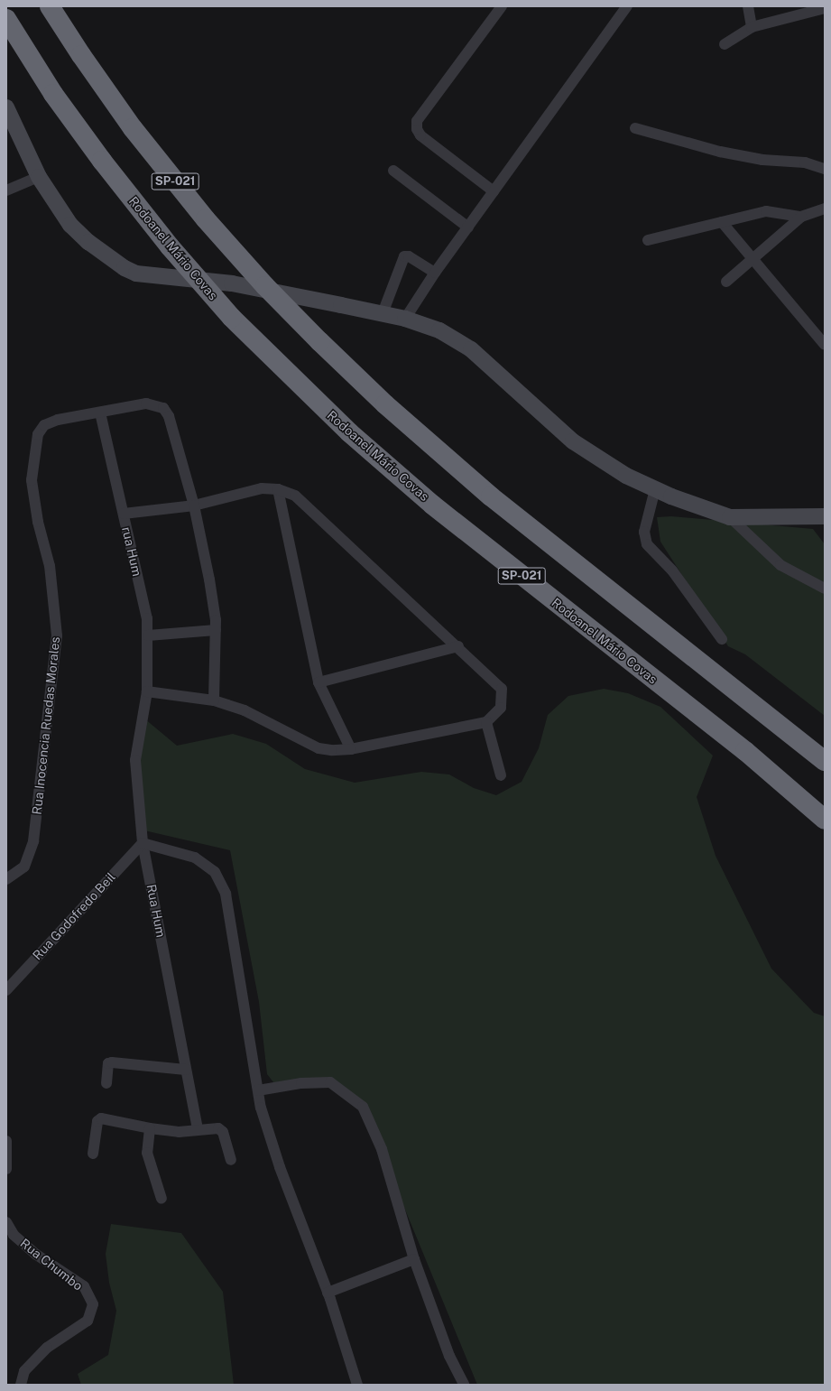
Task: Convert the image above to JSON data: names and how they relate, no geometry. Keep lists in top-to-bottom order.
{
  "streets": {
    "highway": ["SP-021", "Rodoanel Mário Covas"],
    "street": [
      "rua Hum",
      "Rua Inocencia Ruedas Morales",
      "Rua Hum",
      "Rua Godofredo Beil",
      "Rua Chumbo"
    ]
  },
  "crossings": [
    ["rua Hum", "Rua Inocencia Ruedas Morales"],
    ["rua Hum", "Rua Hum"],
    ["Rua Hum", "Rua Godofredo Beil"]
  ]
}
